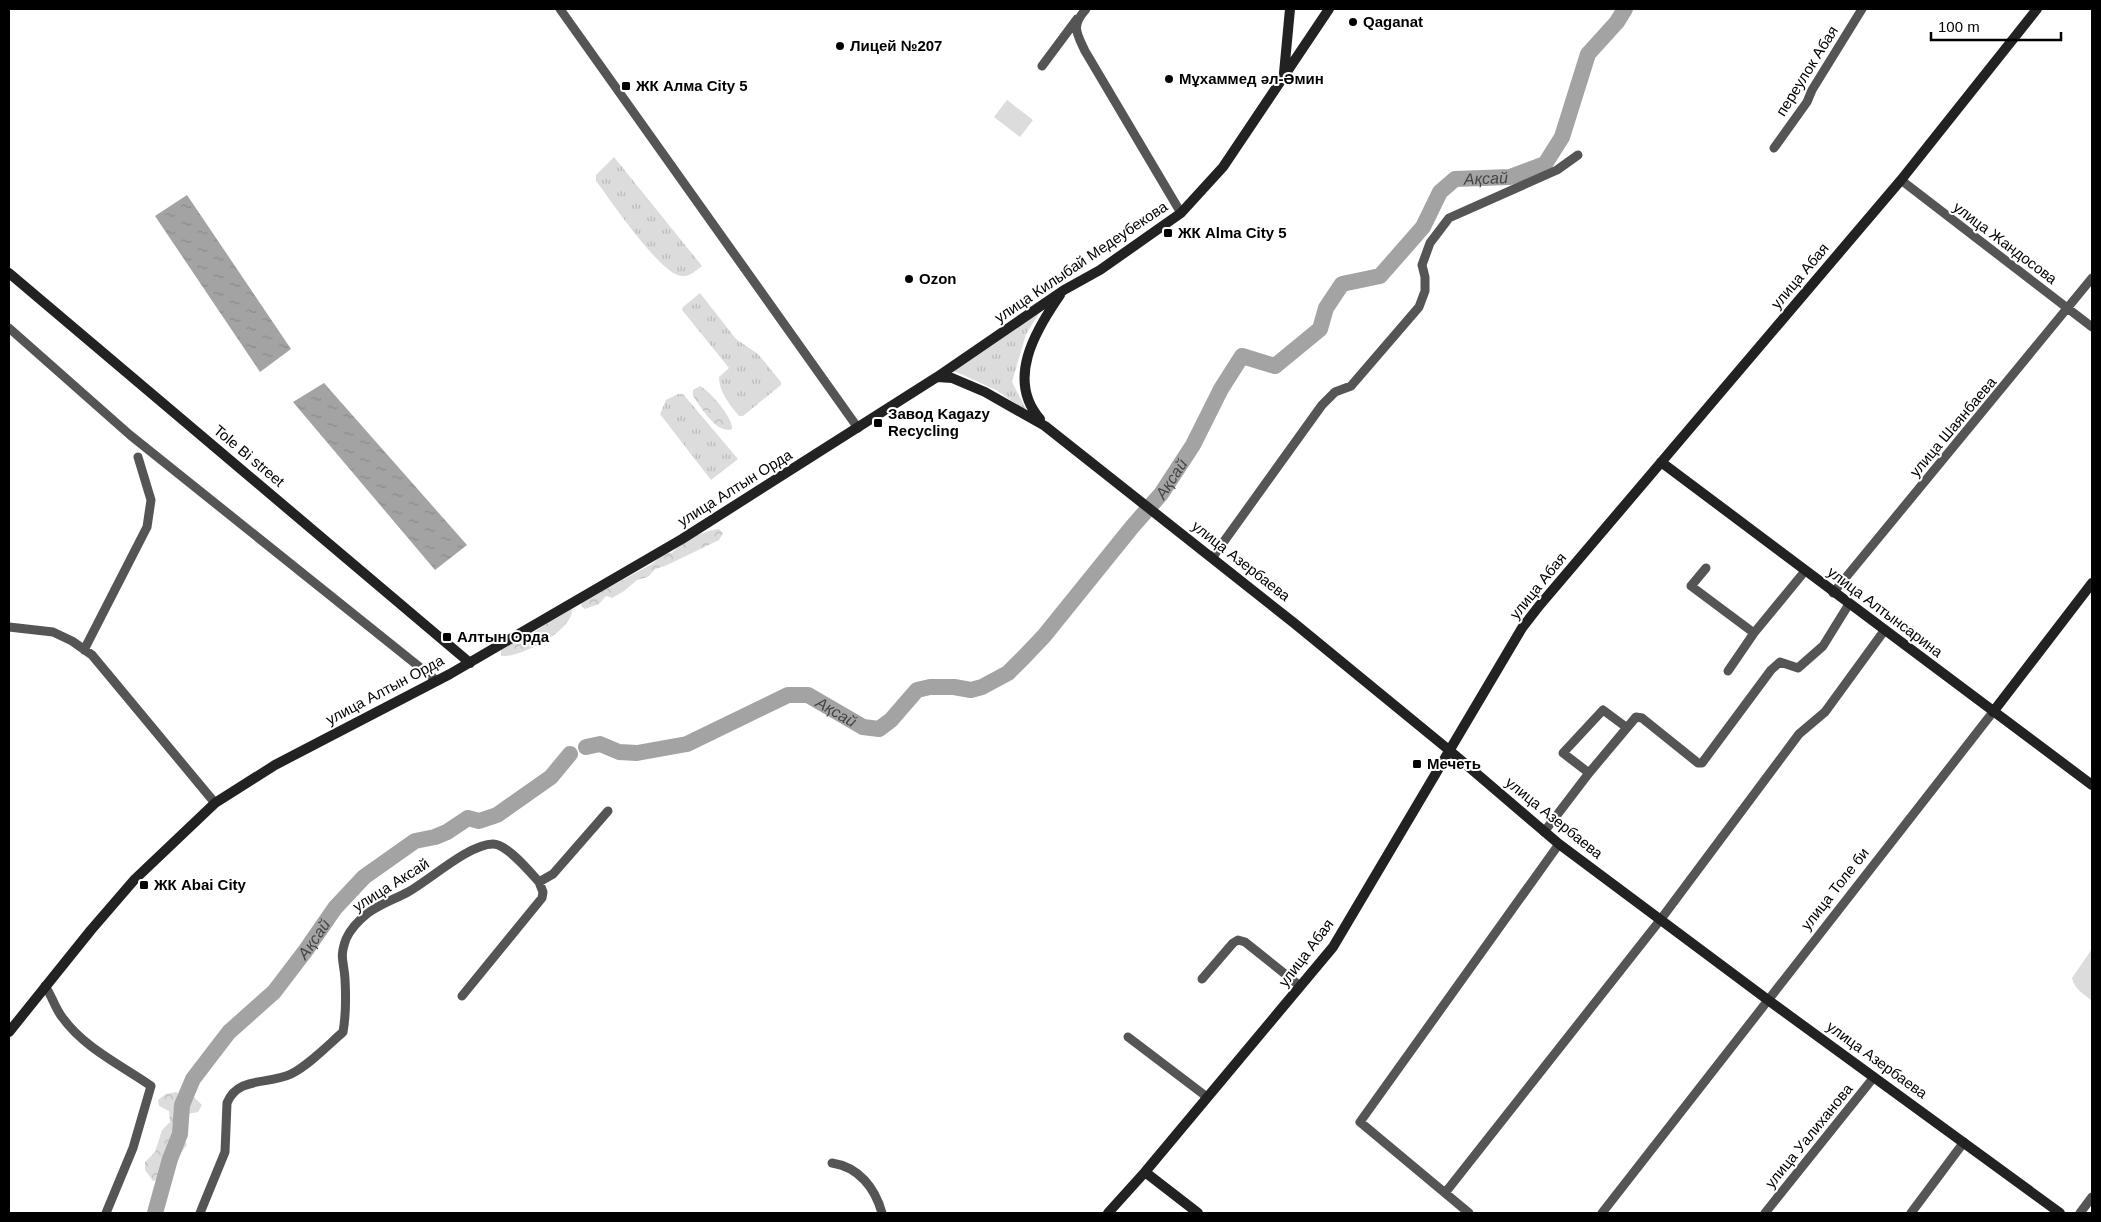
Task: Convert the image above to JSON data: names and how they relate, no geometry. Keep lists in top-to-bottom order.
{
  "streets": {
    "main road": [
      "улица Килыбай Медеубекова",
      "улица Абая",
      "Tole Bi street",
      "улица Алтын Орда",
      "улица Азербаева",
      "улица Алтынсарина",
      "улица Толе би"
    ],
    "street": [
      "переулок Абая",
      "улица Жандосова",
      "улица Шаянбаева",
      "улица Аксай",
      "улица Уалиханова"
    ]
  },
  "crossings": [
    ["улица Жандосова", "улица Абая"],
    ["улица Жандосова", "улица Шаянбаева"],
    ["улица Килыбай Медеубекова", "улица Алтын Орда"],
    ["улица Килыбай Медеубекова", "улица Азербаева"],
    ["улица Абая", "улица Азербаева"],
    ["улица Абая", "улица Алтынсарина"],
    ["улица Шаянбаева", "улица Алтынсарина"],
    ["Tole Bi street", "улица Алтын Орда"],
    ["улица Алтын Орда", "улица Азербаева"],
    ["улица Азербаева", "улица Толе би"],
    ["улица Азербаева", "улица Уалиханова"],
    ["улица Алтынсарина", "улица Толе би"]
  ],
  "water": ["Ақсай"],
  "places": {
    "other": [
      "Qaganat",
      "Лицей №207",
      "Мұхаммед әл-Әмин",
      "Ozon"
    ],
    "transit": [
      "ЖК Алма City 5",
      "ЖК Alma City 5",
      "Завод Kagazy Recycling",
      "Алтын Орда",
      "Мечеть",
      "ЖК Abai City"
    ]
  },
  "scale_bar": "100 m"
}
